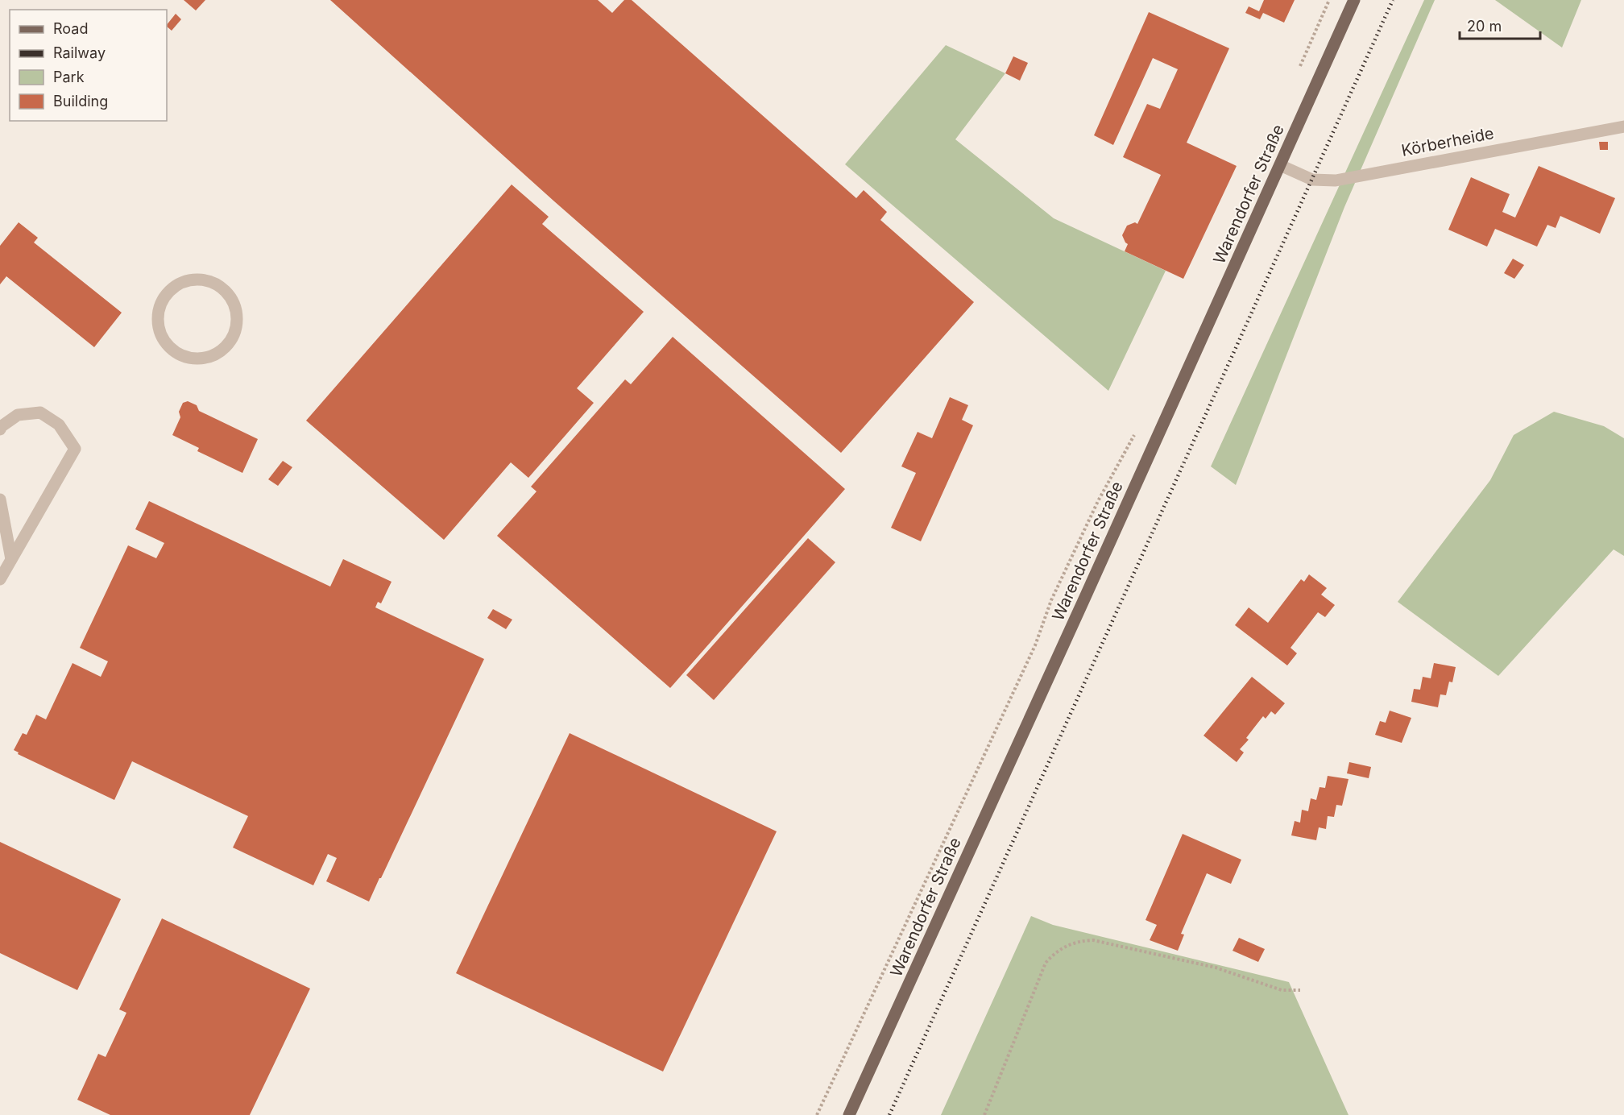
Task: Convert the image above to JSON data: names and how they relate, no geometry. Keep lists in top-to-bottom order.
{
  "streets": {
    "main road": ["Warendorfer Straße"],
    "street": ["Körberheide"]
  },
  "crossings": [
    ["Körberheide", "Warendorfer Straße"]
  ],
  "legend": [
    "Road",
    "Railway",
    "Park",
    "Building"
  ],
  "scale_bar": "20 m"
}
